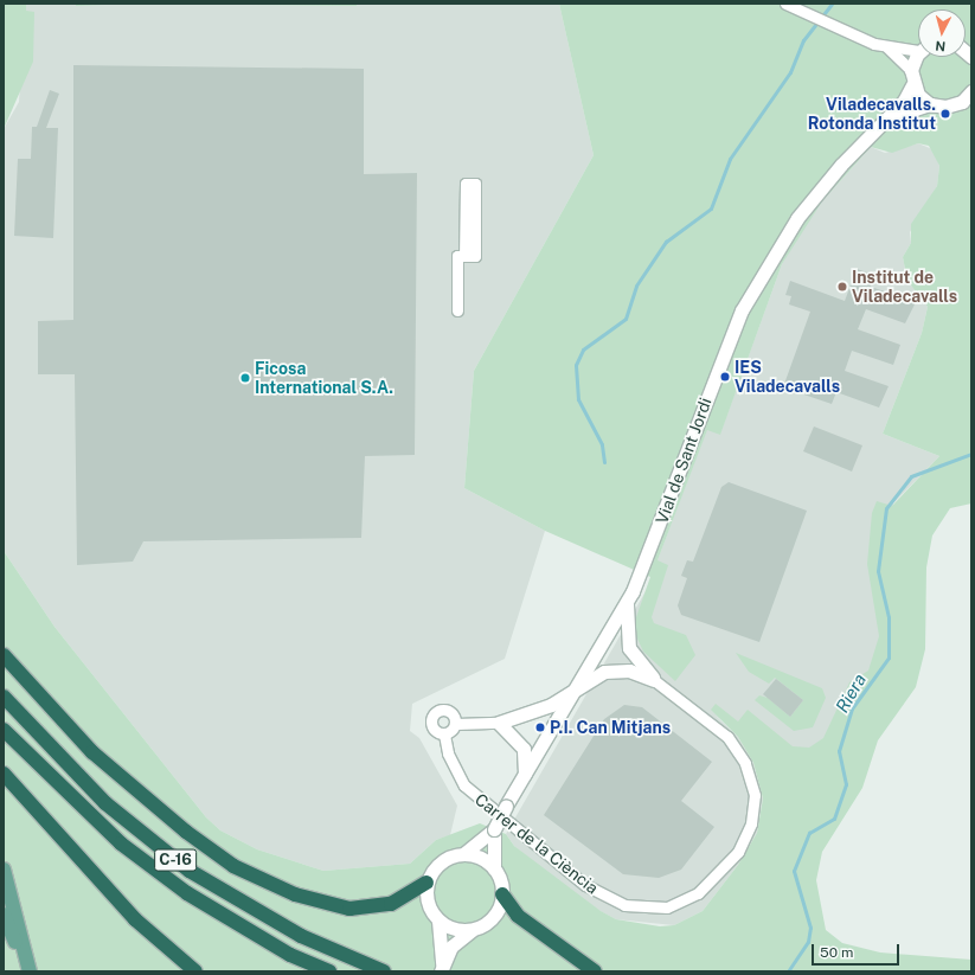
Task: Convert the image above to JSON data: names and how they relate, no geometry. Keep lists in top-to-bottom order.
{
  "streets": {
    "highway": ["C-16"],
    "street": ["Vial de Sant Jordi", "Carrer de la Ciència"]
  },
  "water": ["Riera"],
  "places": [
    "Viladecavalls. Rotonda Institut",
    "Institut de Viladecavalls",
    "IES Viladecavalls",
    "Ficosa International S.A.",
    "P.I. Can Mitjans"
  ],
  "scale_bar": "50 m",
  "north": "bottom"
}
